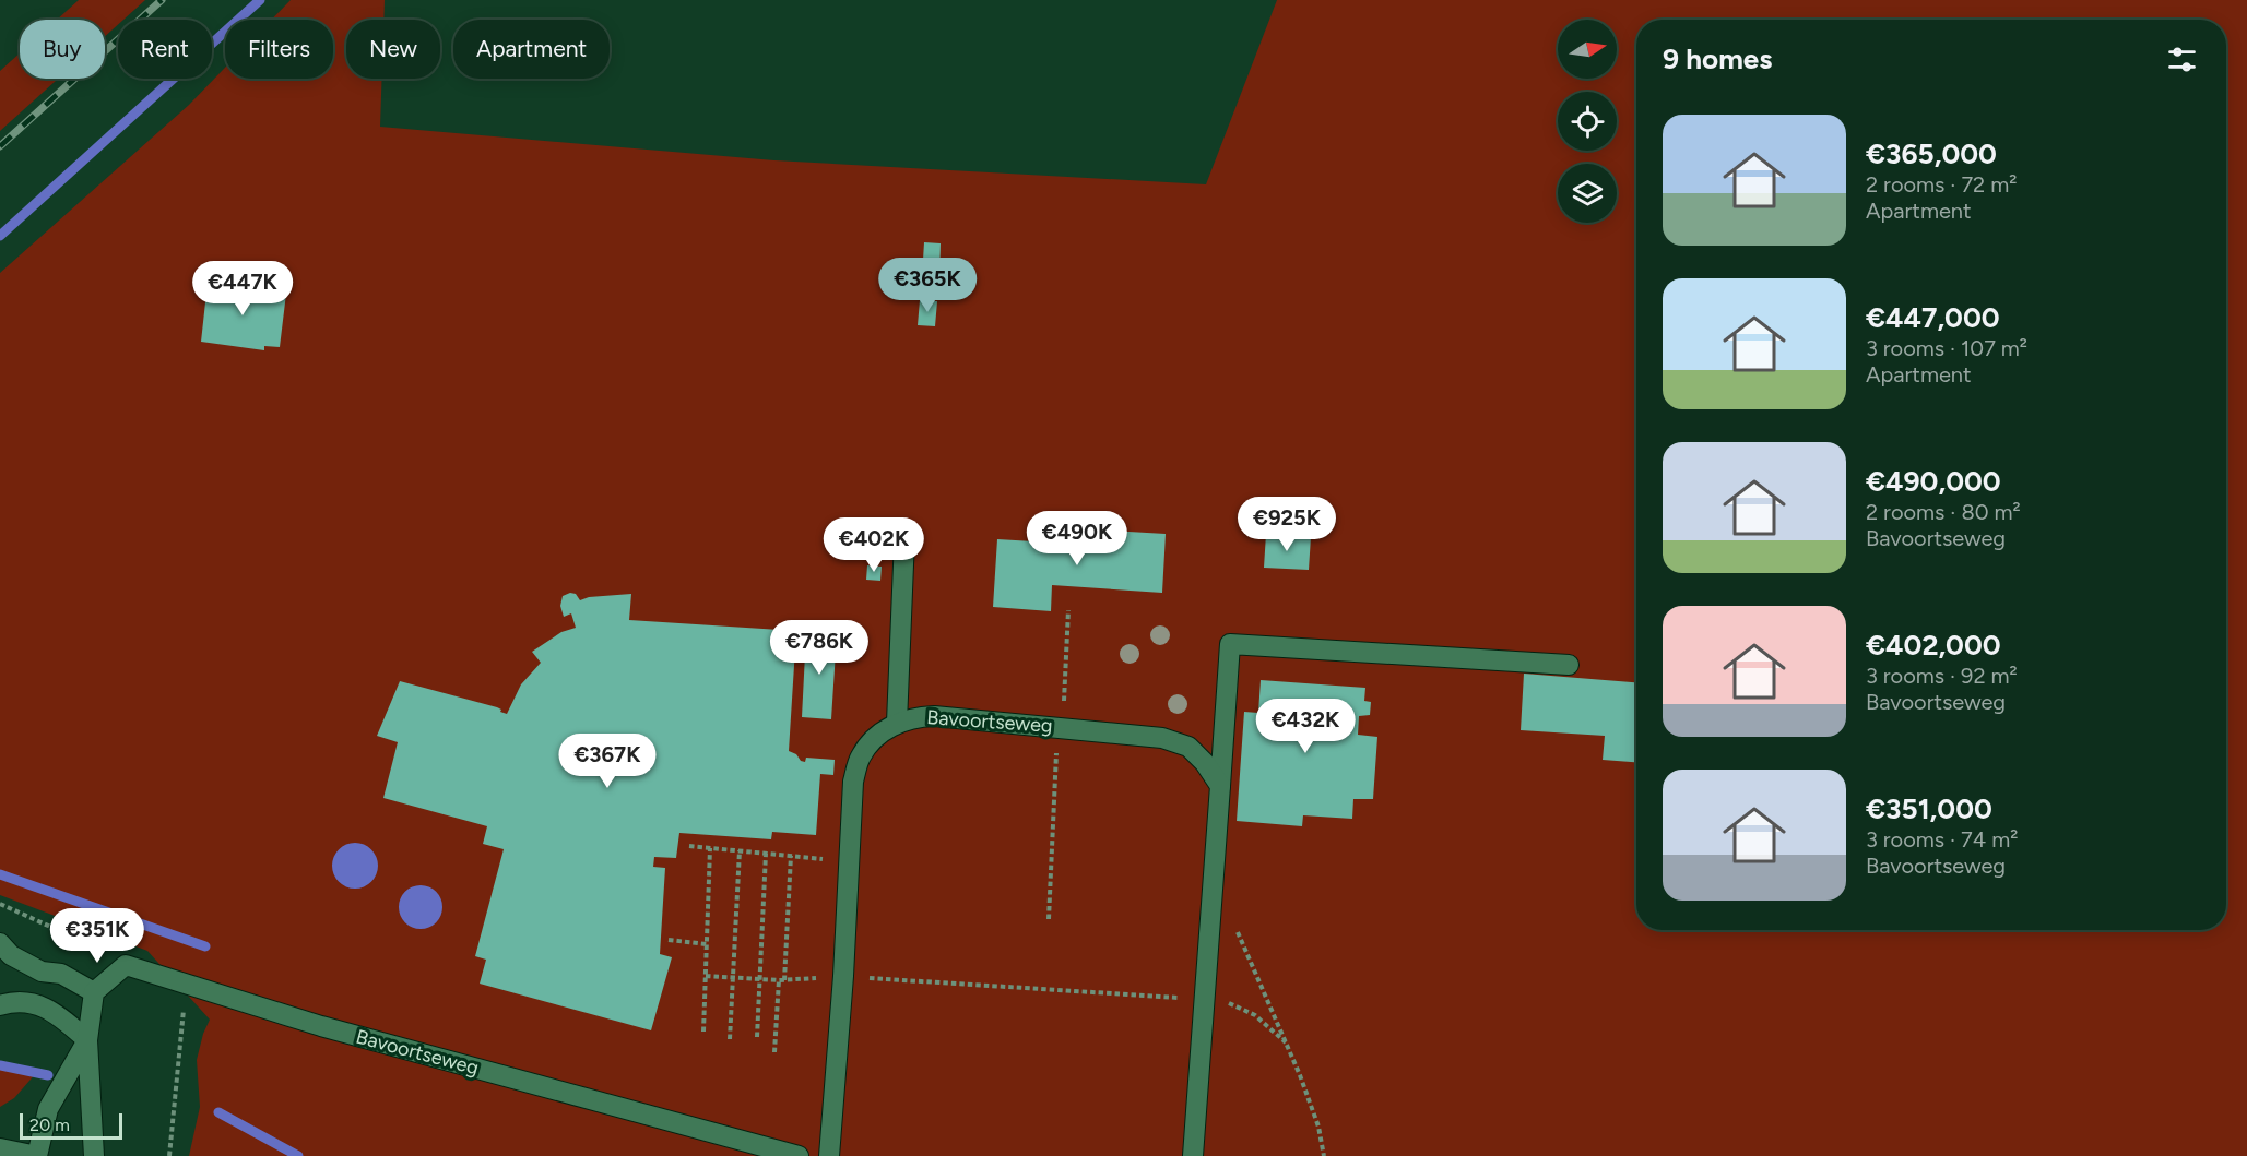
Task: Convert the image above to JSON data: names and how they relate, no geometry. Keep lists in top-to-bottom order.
{
  "streets": {
    "street": ["Bavoortseweg"]
  },
  "scale_bar": "20 m",
  "north": "right",
  "page": {
    "chip": [
      "Buy",
      "Rent",
      "Filters",
      "New",
      "Apartment"
    ],
    "heading": "9 homes",
    "list": [
      {
        "name": "€365,000",
        "note": "2 rooms · 72 m² · Apartment"
      },
      {
        "name": "€447,000",
        "note": "3 rooms · 107 m² · Apartment"
      },
      {
        "name": "€490,000",
        "note": "2 rooms · 80 m² · Bavoortseweg"
      },
      {
        "name": "€402,000",
        "note": "3 rooms · 92 m² · Bavoortseweg"
      },
      {
        "name": "€351,000",
        "note": "3 rooms · 74 m² · Bavoortseweg"
      }
    ],
    "price": [
      "€365K",
      "€447K",
      "€925K",
      "€490K",
      "€402K",
      "€786K",
      "€432K",
      "€367K",
      "€351K"
    ],
    "scale": "20 m"
  }
}
